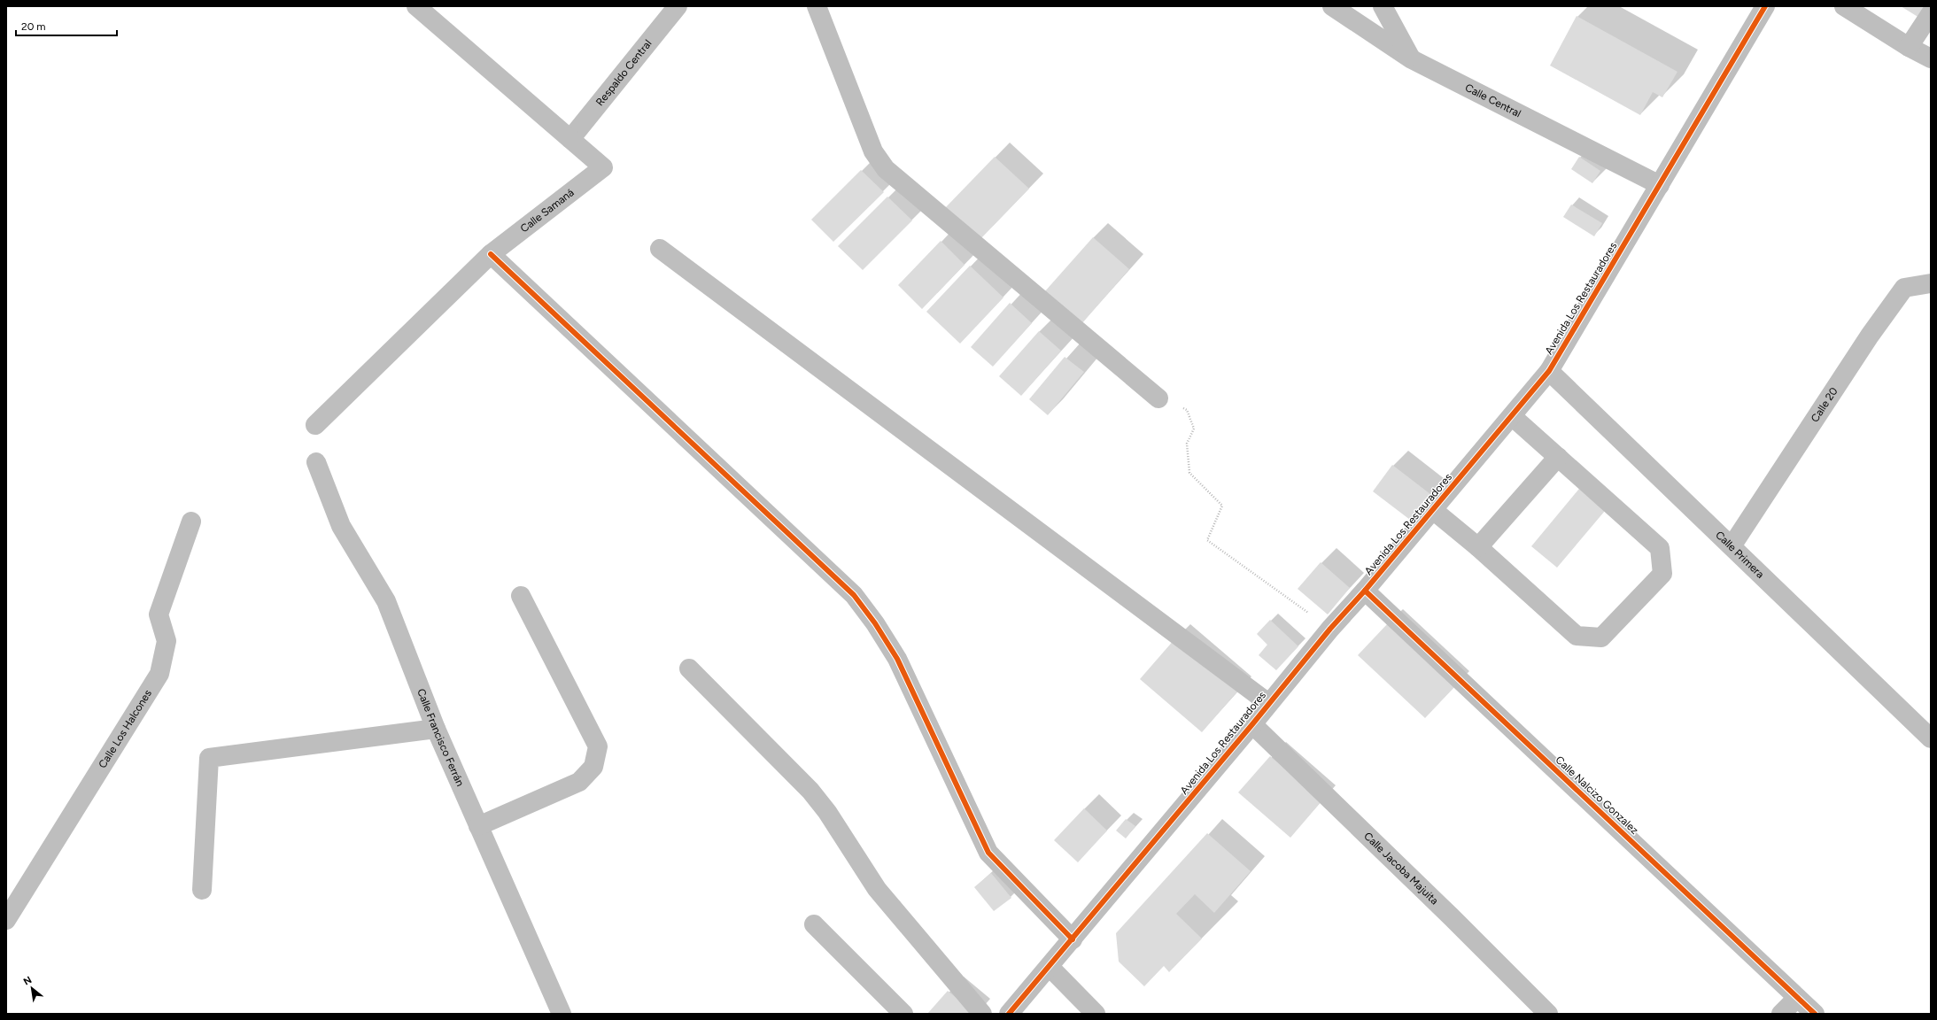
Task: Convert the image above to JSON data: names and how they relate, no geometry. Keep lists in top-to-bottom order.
{
  "streets": {
    "street": [
      "Respaldo Central",
      "Calle Central",
      "Calle Samaná",
      "Avenida Los Restauradores",
      "Calle 20",
      "Calle Primera",
      "Calle Los Halcones",
      "Calle Francisco Ferrán",
      "Calle Nalcizo Gonzalez",
      "Calle Jacoba Majuita"
    ]
  },
  "crossings": [
    ["Respaldo Central", "Calle Samaná"],
    ["Calle Central", "Avenida Los Restauradores"],
    ["Avenida Los Restauradores", "Calle Primera"],
    ["Avenida Los Restauradores", "Calle Nalcizo Gonzalez"],
    ["Avenida Los Restauradores", "Calle Jacoba Majuita"],
    ["Calle 20", "Calle Primera"]
  ],
  "scale_bar": "20 m",
  "north": "top left"
}
